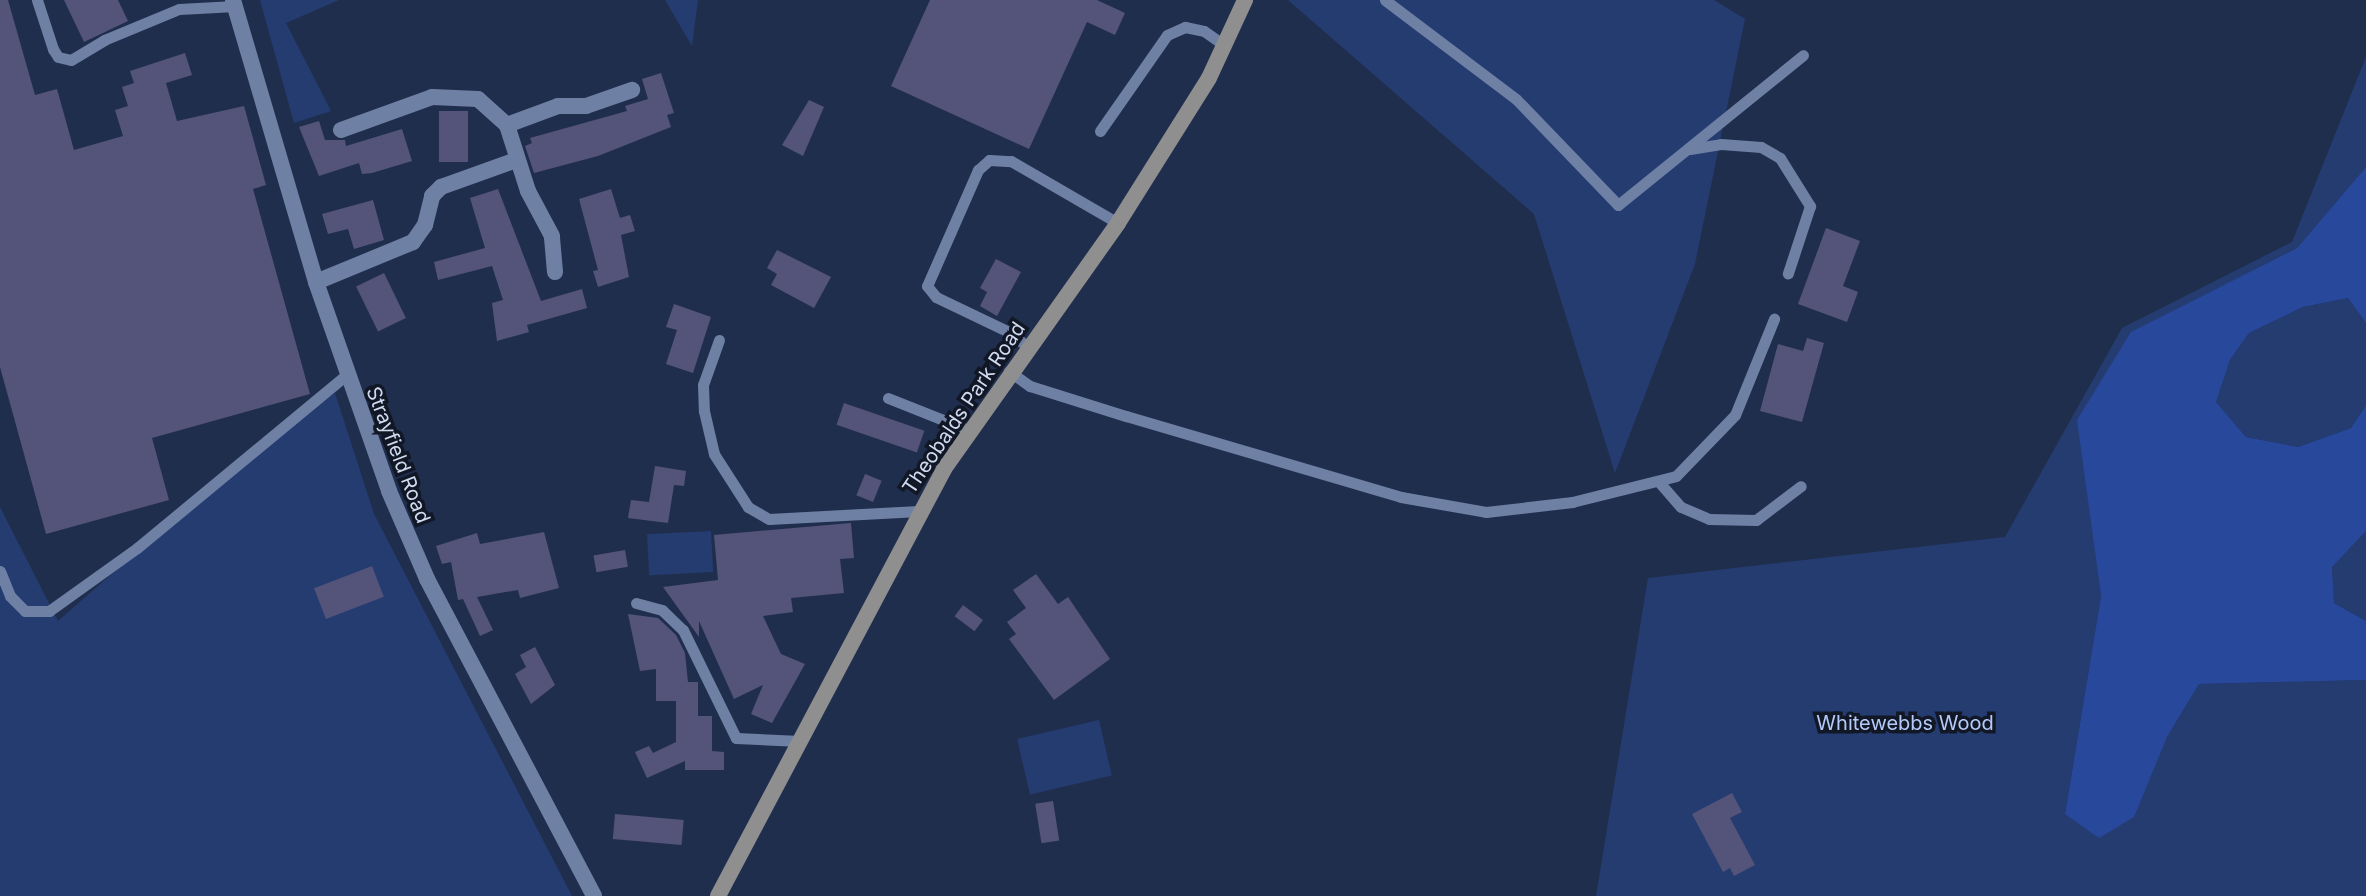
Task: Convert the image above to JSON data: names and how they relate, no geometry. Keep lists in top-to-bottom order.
{
  "streets": {
    "street": ["Theobalds Park Road", "Strayfield Road"]
  },
  "parks": ["Whitewebbs Wood"]
}
